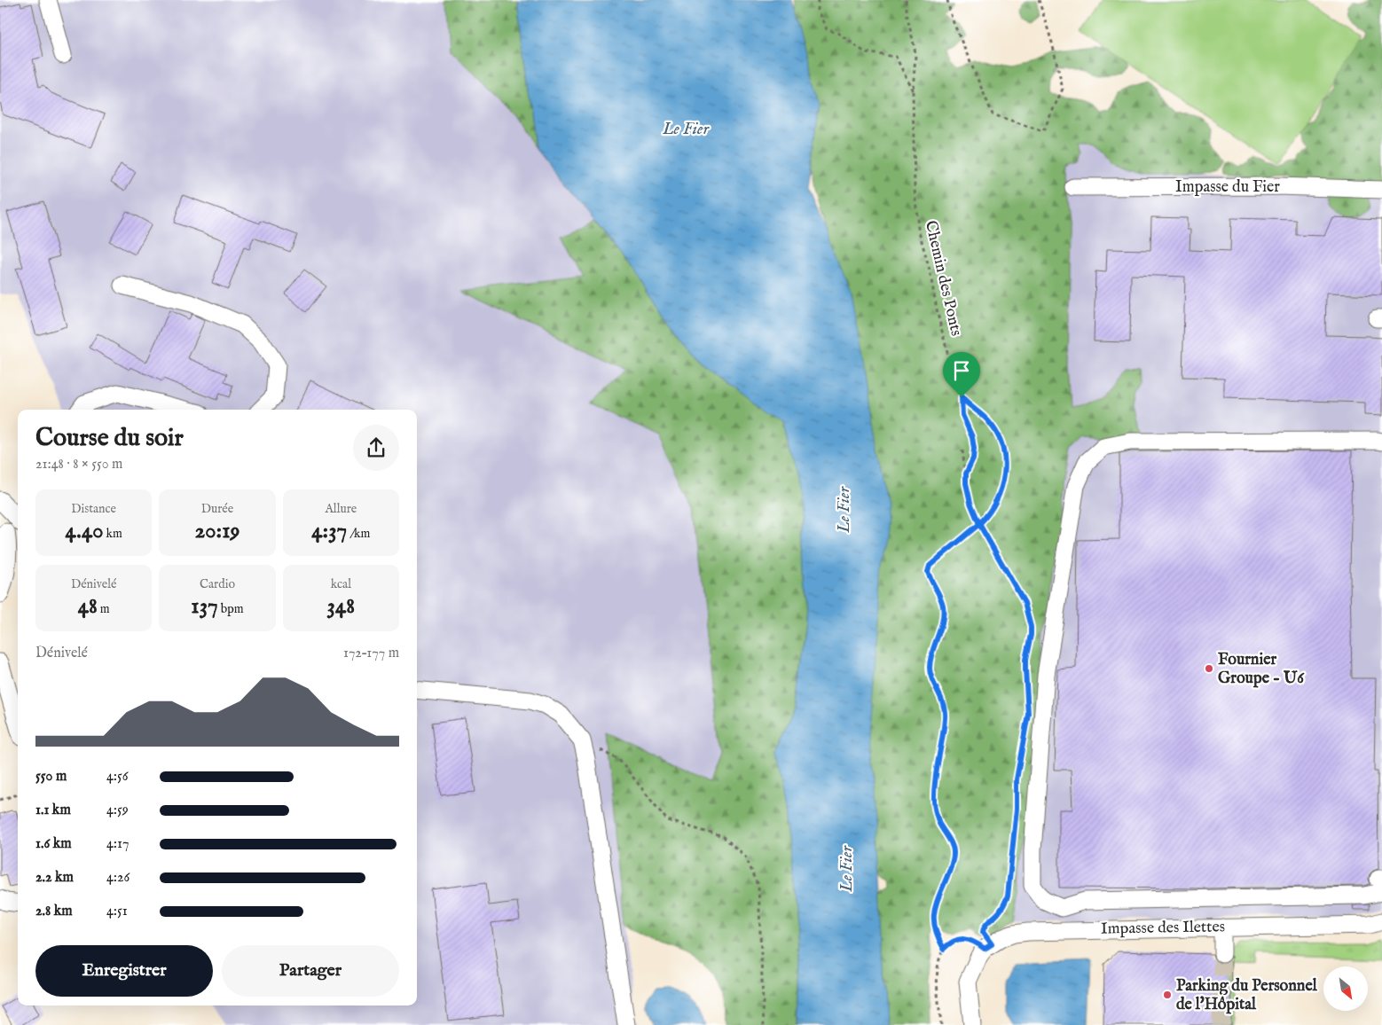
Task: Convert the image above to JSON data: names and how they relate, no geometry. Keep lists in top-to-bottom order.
{
  "streets": {
    "street": ["Impasse du Fier", "Impasse des Ilettes"],
    "path": ["Chemin des Ponts"]
  },
  "water": ["Le Fier"],
  "places": ["Fournier Groupe - U6", "Parking du Personnel de l'Hôpital"],
  "north": "bottom right",
  "page": {
    "heading": ["Course du soir", "21:48 · 8 × 550 m"],
    "stats": [
      ["Distance", "4.40 km"],
      ["Durée", "20:19"],
      ["Allure", "4:37 /km"],
      ["Dénivelé", "48 m"],
      ["Cardio", "137 bpm"],
      ["kcal", "348"]
    ],
    "chart": ["Dénivelé", "172–177 m"],
    "list": [
      {
        "name": "550 m",
        "note": "4:56"
      },
      {
        "name": "1.1 km",
        "note": "4:59"
      },
      {
        "name": "1.6 km",
        "note": "4:17"
      },
      {
        "name": "2.2 km",
        "note": "4:26"
      },
      {
        "name": "2.8 km",
        "note": "4:51"
      }
    ],
    "buttons": ["Enregistrer", "Partager"]
  }
}
